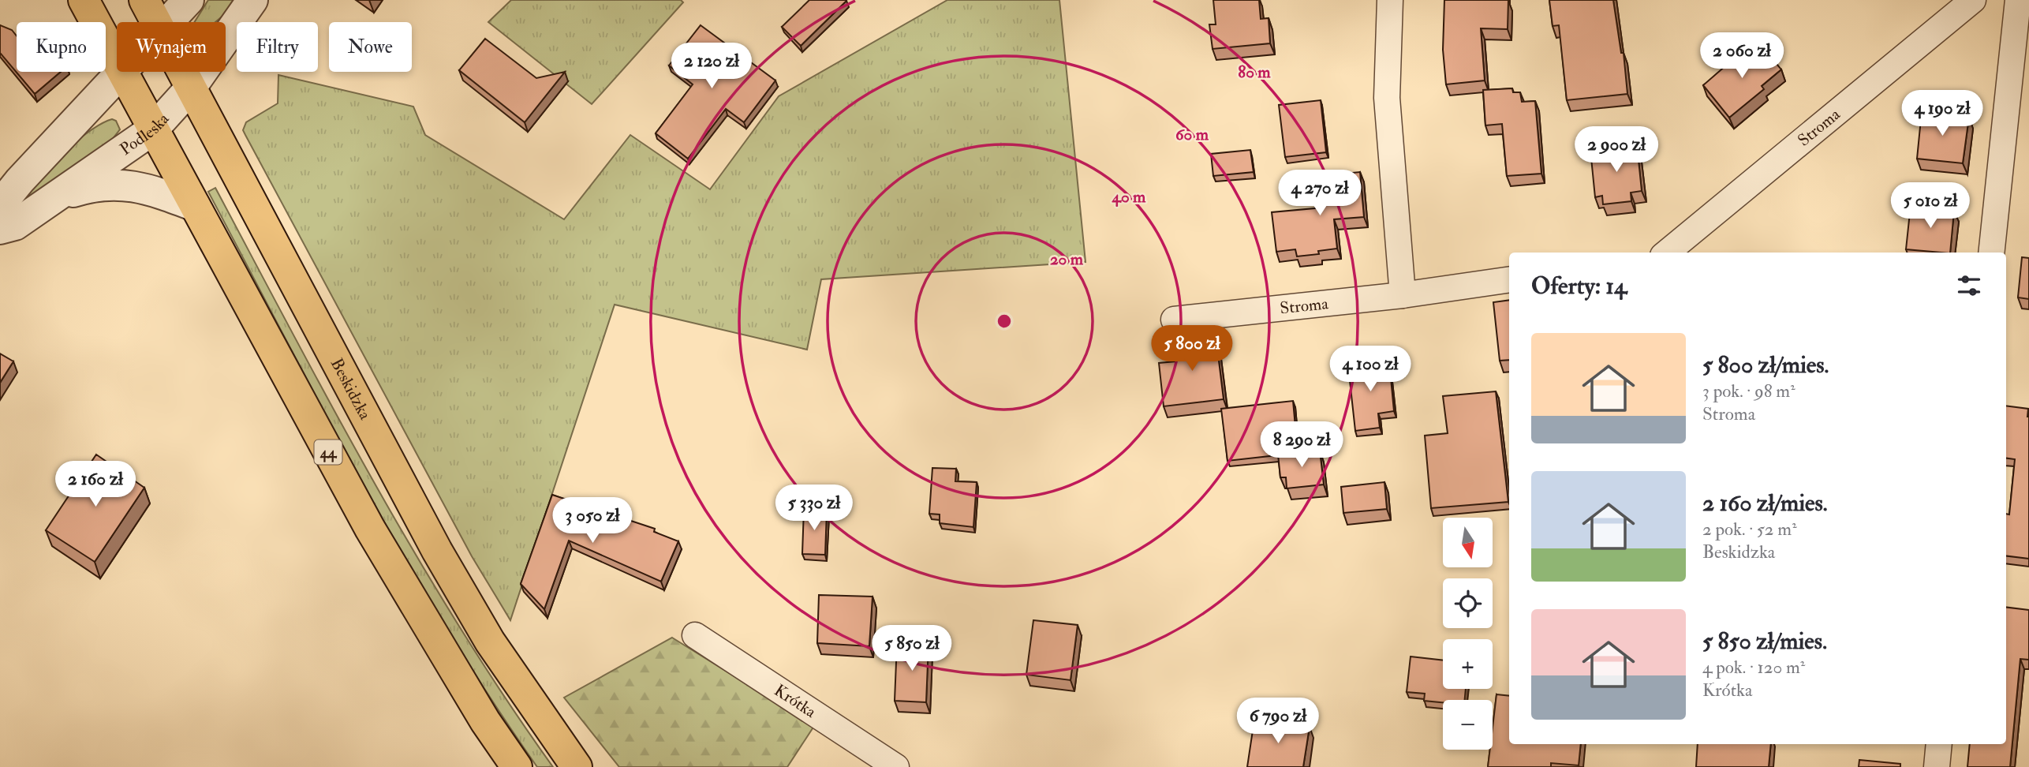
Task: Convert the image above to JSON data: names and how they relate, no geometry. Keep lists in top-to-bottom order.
{
  "streets": {
    "main road": ["Beskidzka", "44"],
    "street": ["Stroma", "Podleska", "Krótka"]
  },
  "crossings": [
    ["Podleska", "Beskidzka"],
    ["Podleska", "44"]
  ],
  "north": "bottom",
  "page": {
    "chip": [
      "Kupno",
      "Wynajem",
      "Filtry",
      "Nowe"
    ],
    "price": [
      "2 060 zł",
      "2 120 zł",
      "4 190 zł",
      "2 900 zł",
      "4 270 zł",
      "5 010 zł",
      "5 800 zł",
      "4 100 zł",
      "8 290 zł",
      "2 160 zł",
      "5 330 zł",
      "3 050 zł",
      "5 850 zł",
      "6 790 zł"
    ],
    "heading": "Oferty: 14",
    "list": [
      {
        "name": "5 800 zł/mies.",
        "note": "3 pok. · 98 m² · Stroma"
      },
      {
        "name": "2 160 zł/mies.",
        "note": "2 pok. · 52 m² · Beskidzka"
      },
      {
        "name": "5 850 zł/mies.",
        "note": "4 pok. · 120 m² · Krótka"
      }
    ],
    "map_buttons": ["+", "−"]
  },
  "rings": [
    "80 m",
    "60 m",
    "40 m",
    "20 m"
  ]
}
